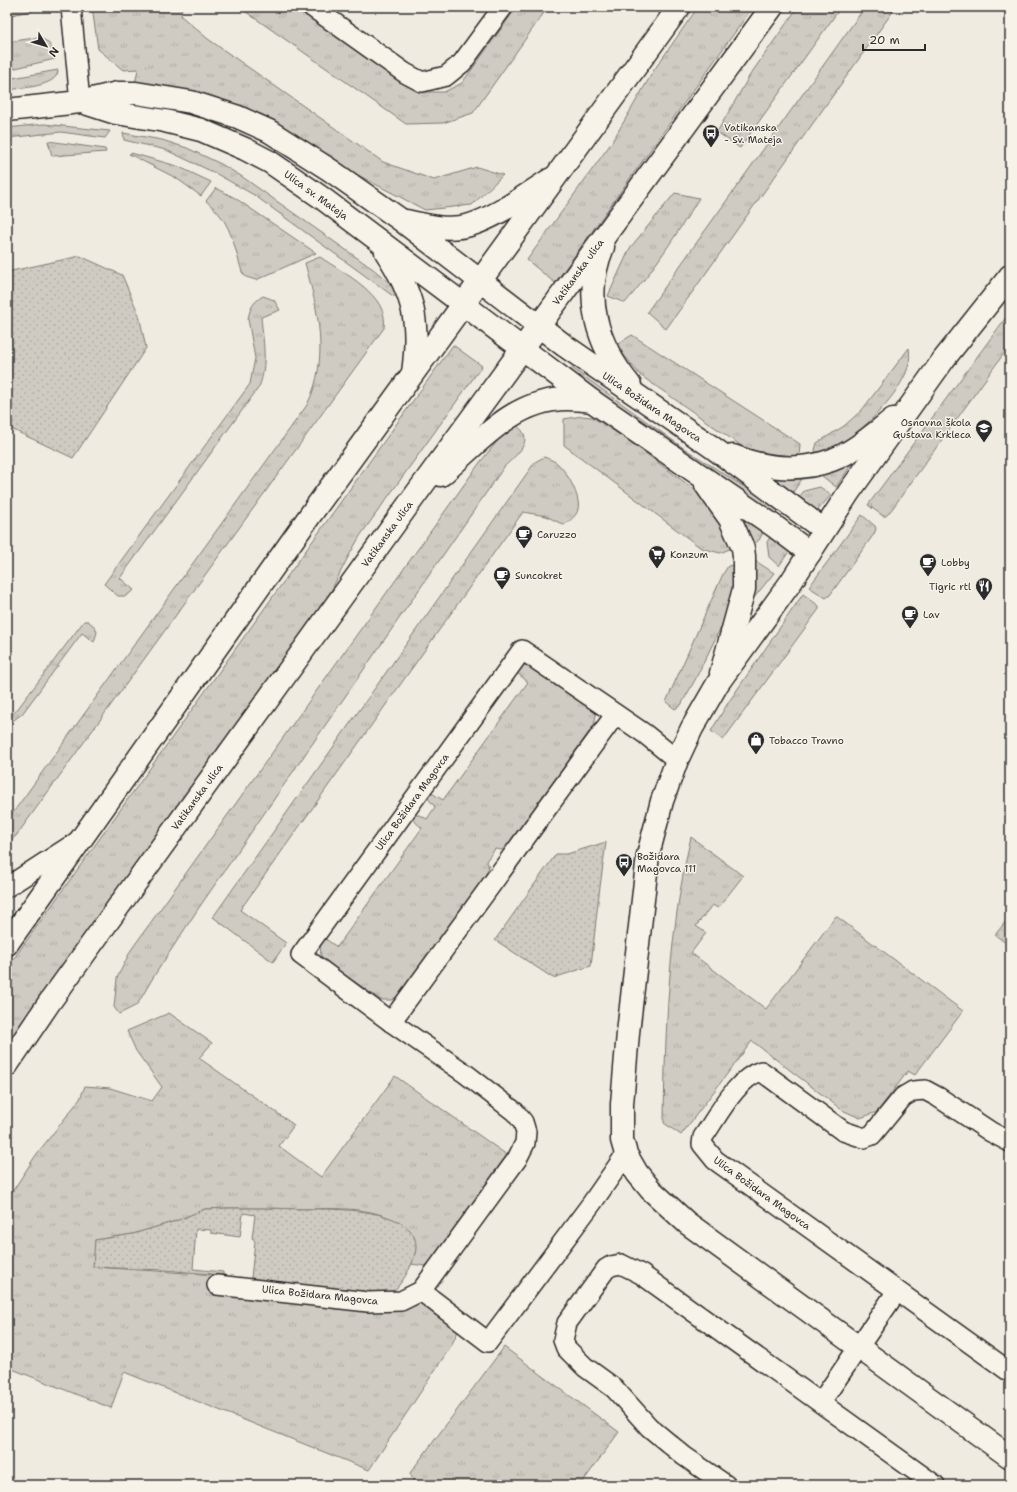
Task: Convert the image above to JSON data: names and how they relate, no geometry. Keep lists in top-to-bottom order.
{
  "streets": {
    "street": ["Ulica sv. Mateja", "Vatikanska ulica", "Ulica Božidara Magovca"]
  },
  "crossings": [
    ["Ulica sv. Mateja", "Vatikanska ulica"],
    ["Ulica sv. Mateja", "Ulica Božidara Magovca"],
    ["Vatikanska ulica", "Ulica Božidara Magovca"]
  ],
  "places": {
    "bus stop": ["Vatikanska - Sv. Mateja", "Božidara Magovca 111"],
    "school or university": ["Osnovna škola Gustava Krkleca"],
    "cafe": [
      "Caruzzo",
      "Lobby",
      "Suncokret",
      "Lav"
    ],
    "supermarket": ["Konzum"],
    "restaurant": ["Tigric rtl"],
    "shop": ["Tobacco Travno"]
  },
  "scale_bar": "20 m",
  "north": "bottom right"
}
